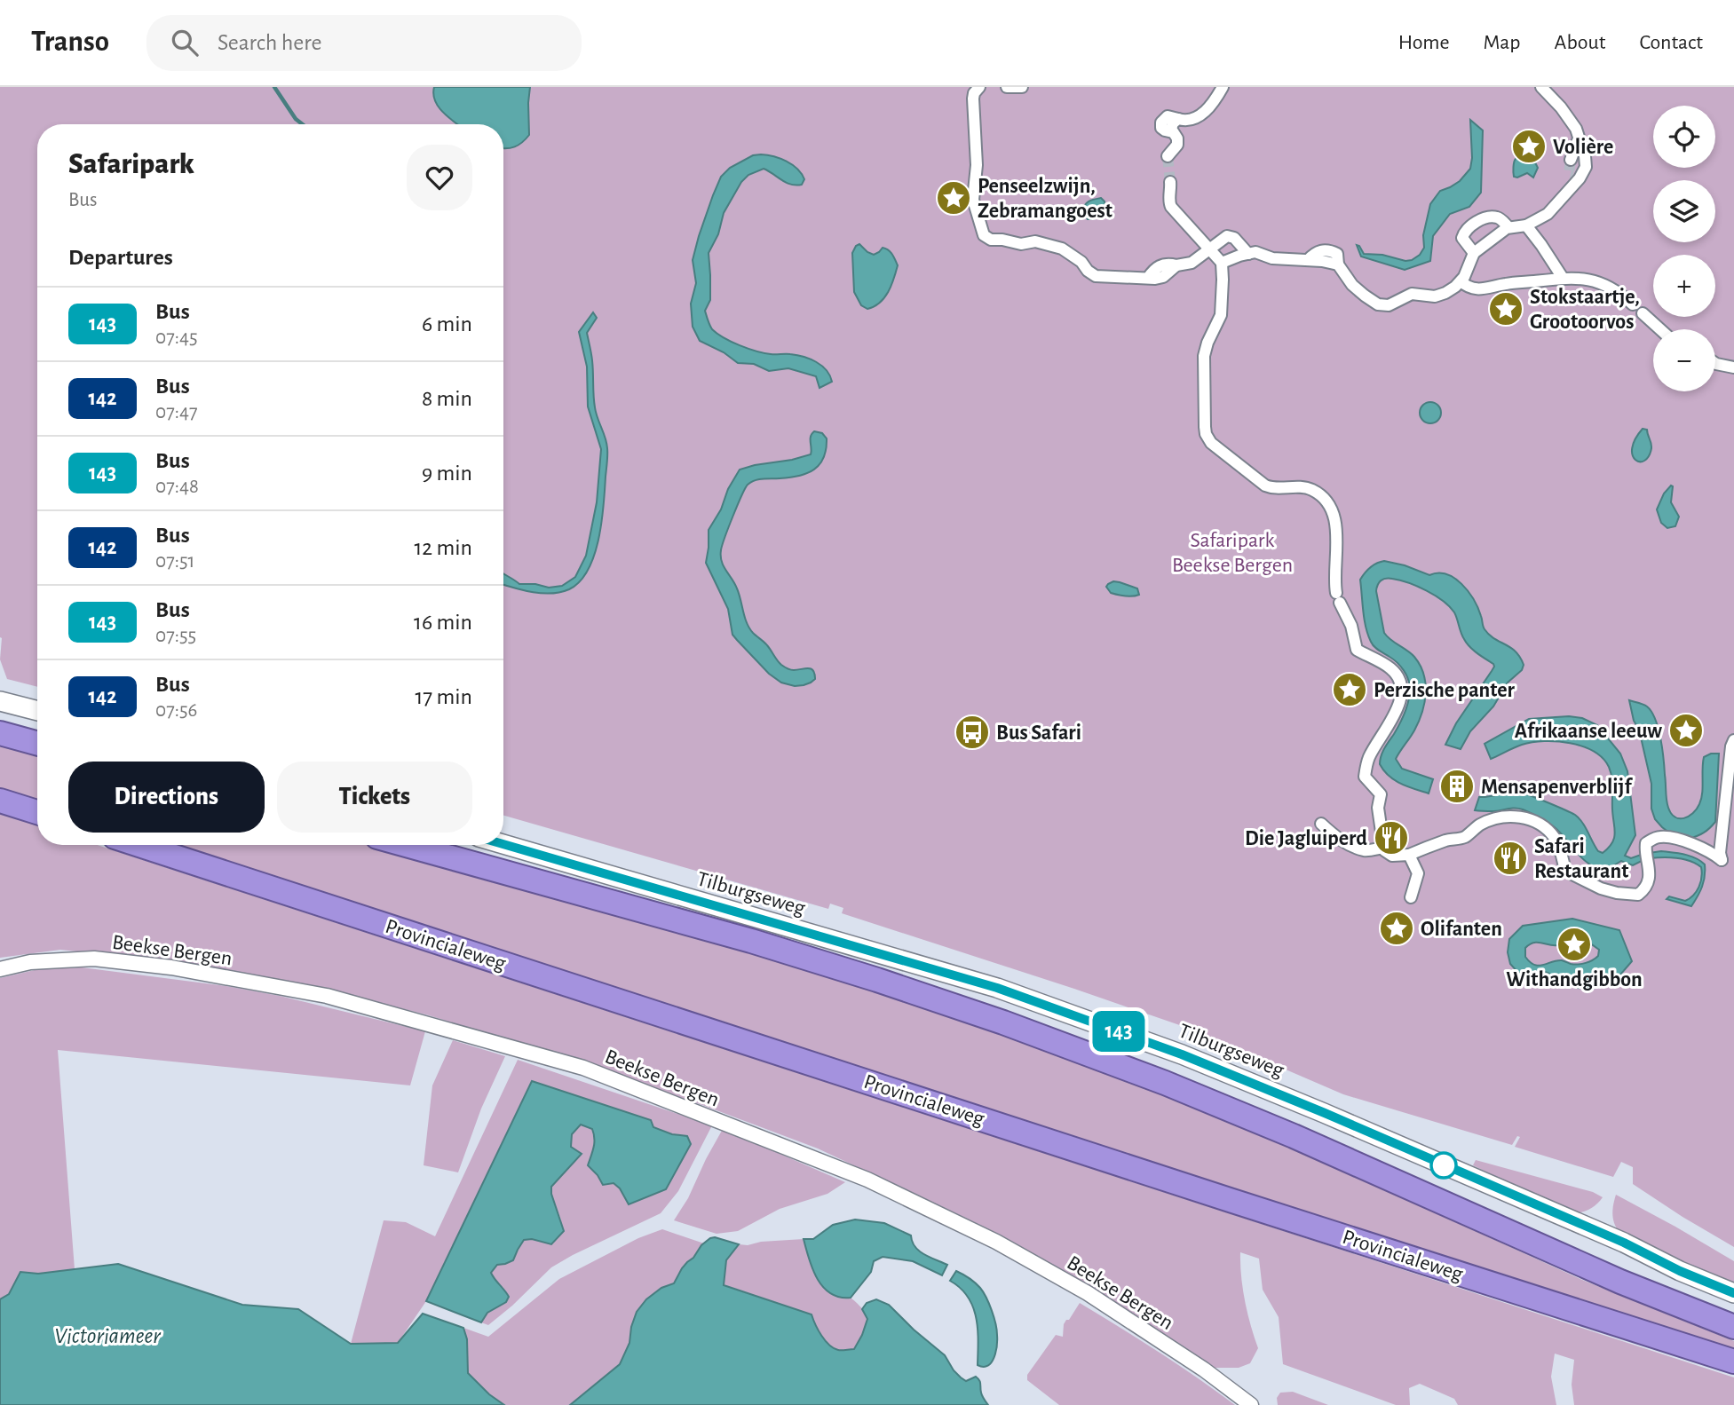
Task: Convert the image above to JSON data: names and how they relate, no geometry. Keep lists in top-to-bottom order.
{
  "streets": {
    "highway": ["Provincialeweg"],
    "street": ["Tilburgseweg", "Beekse Bergen"]
  },
  "water": ["Victoriameer"],
  "parks": ["Safaripark Beekse Bergen"],
  "places": {
    "place": [
      "Volière",
      "Penseelzwijn, Zebramangoest",
      "Stokstaartje, Grootoorvos",
      "Perzische panter",
      "Afrikaanse leeuw",
      "Olifanten",
      "Withandgibbon"
    ],
    "bus stop": ["Bus Safari"],
    "building": ["Mensapenverblijf"],
    "restaurant": ["Die Jagluiperd", "Safari Restaurant"]
  },
  "lines": ["bus line 143"],
  "page": {
    "header": "Transo",
    "search": "Search here",
    "nav": [
      "Home",
      "Map",
      "About",
      "Contact"
    ],
    "on_map": "143",
    "map_buttons": ["+", "−"],
    "heading": [
      ["Safaripark", "Bus"],
      "Departures"
    ],
    "list": [
      {
        "mark": "143",
        "name": "Bus",
        "note": "07:45",
        "value": "6 min"
      },
      {
        "mark": "142",
        "name": "Bus",
        "note": "07:47",
        "value": "8 min"
      },
      {
        "mark": "143",
        "name": "Bus",
        "note": "07:48",
        "value": "9 min"
      },
      {
        "mark": "142",
        "name": "Bus",
        "note": "07:51",
        "value": "12 min"
      },
      {
        "mark": "143",
        "name": "Bus",
        "note": "07:55",
        "value": "16 min"
      },
      {
        "mark": "142",
        "name": "Bus",
        "note": "07:56",
        "value": "17 min"
      }
    ],
    "buttons": ["Directions", "Tickets"]
  }
}
